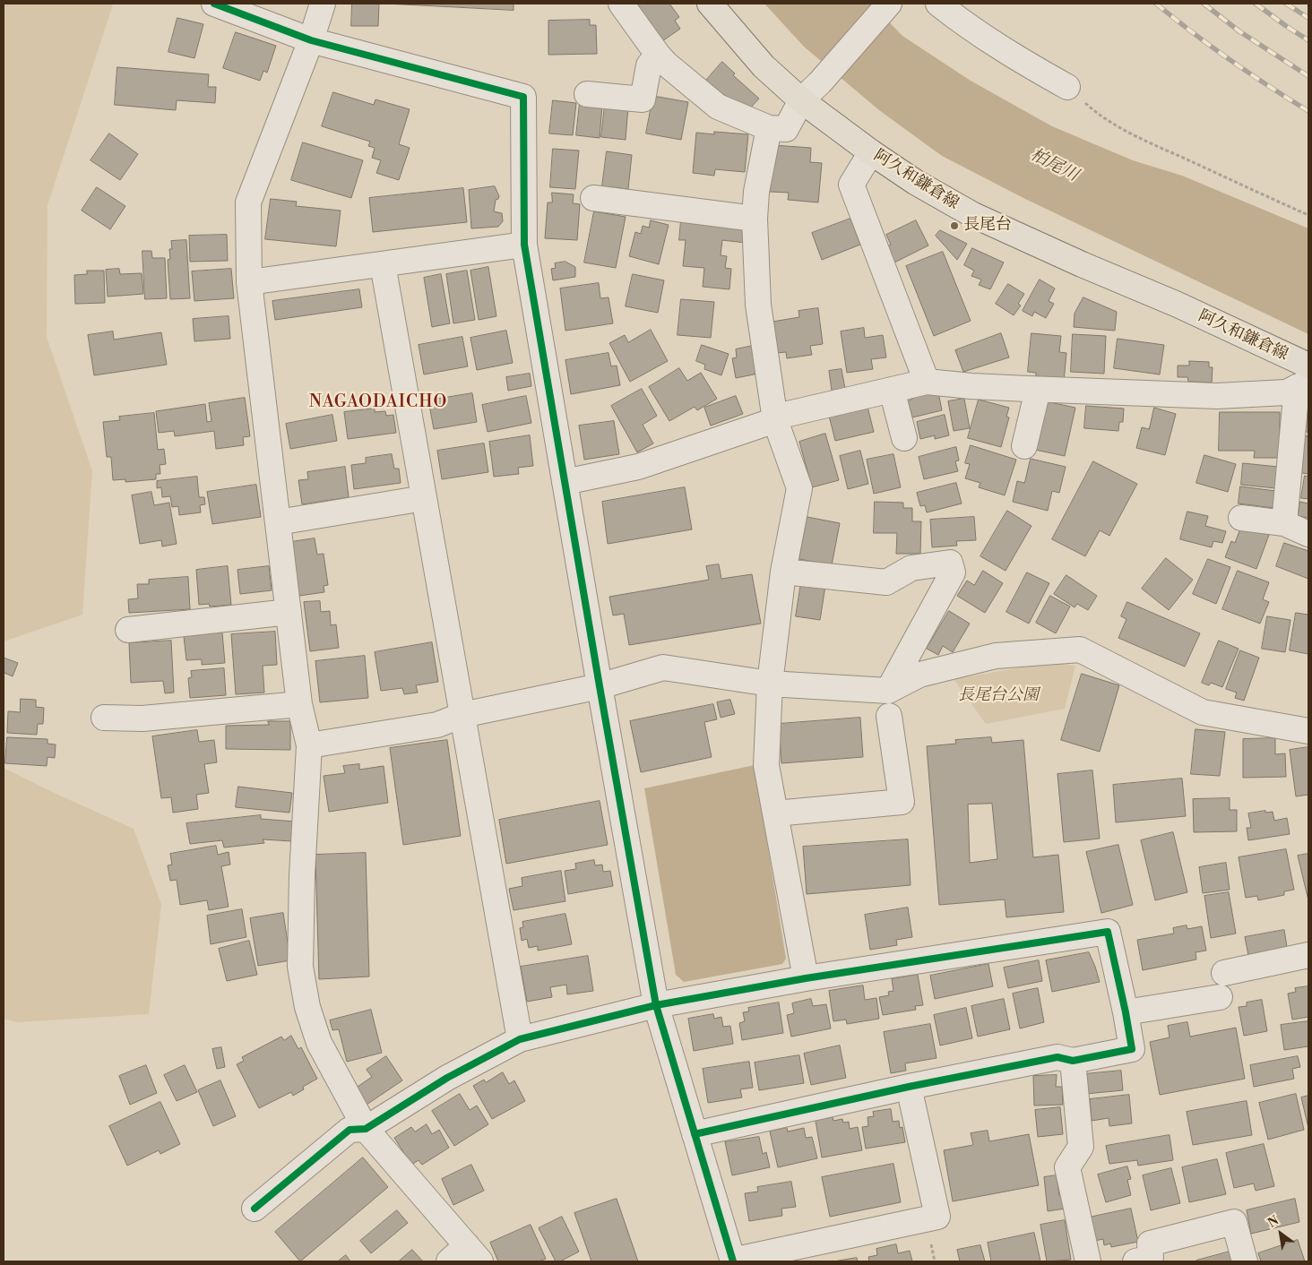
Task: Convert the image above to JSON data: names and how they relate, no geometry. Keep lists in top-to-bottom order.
{
  "streets": {
    "main road": ["阿久和鎌倉線"]
  },
  "districts": ["NAGAODAICHO"],
  "water": ["柏尾川"],
  "parks": ["長尾台公園"],
  "places": ["長尾台"],
  "north": "top left"
}
